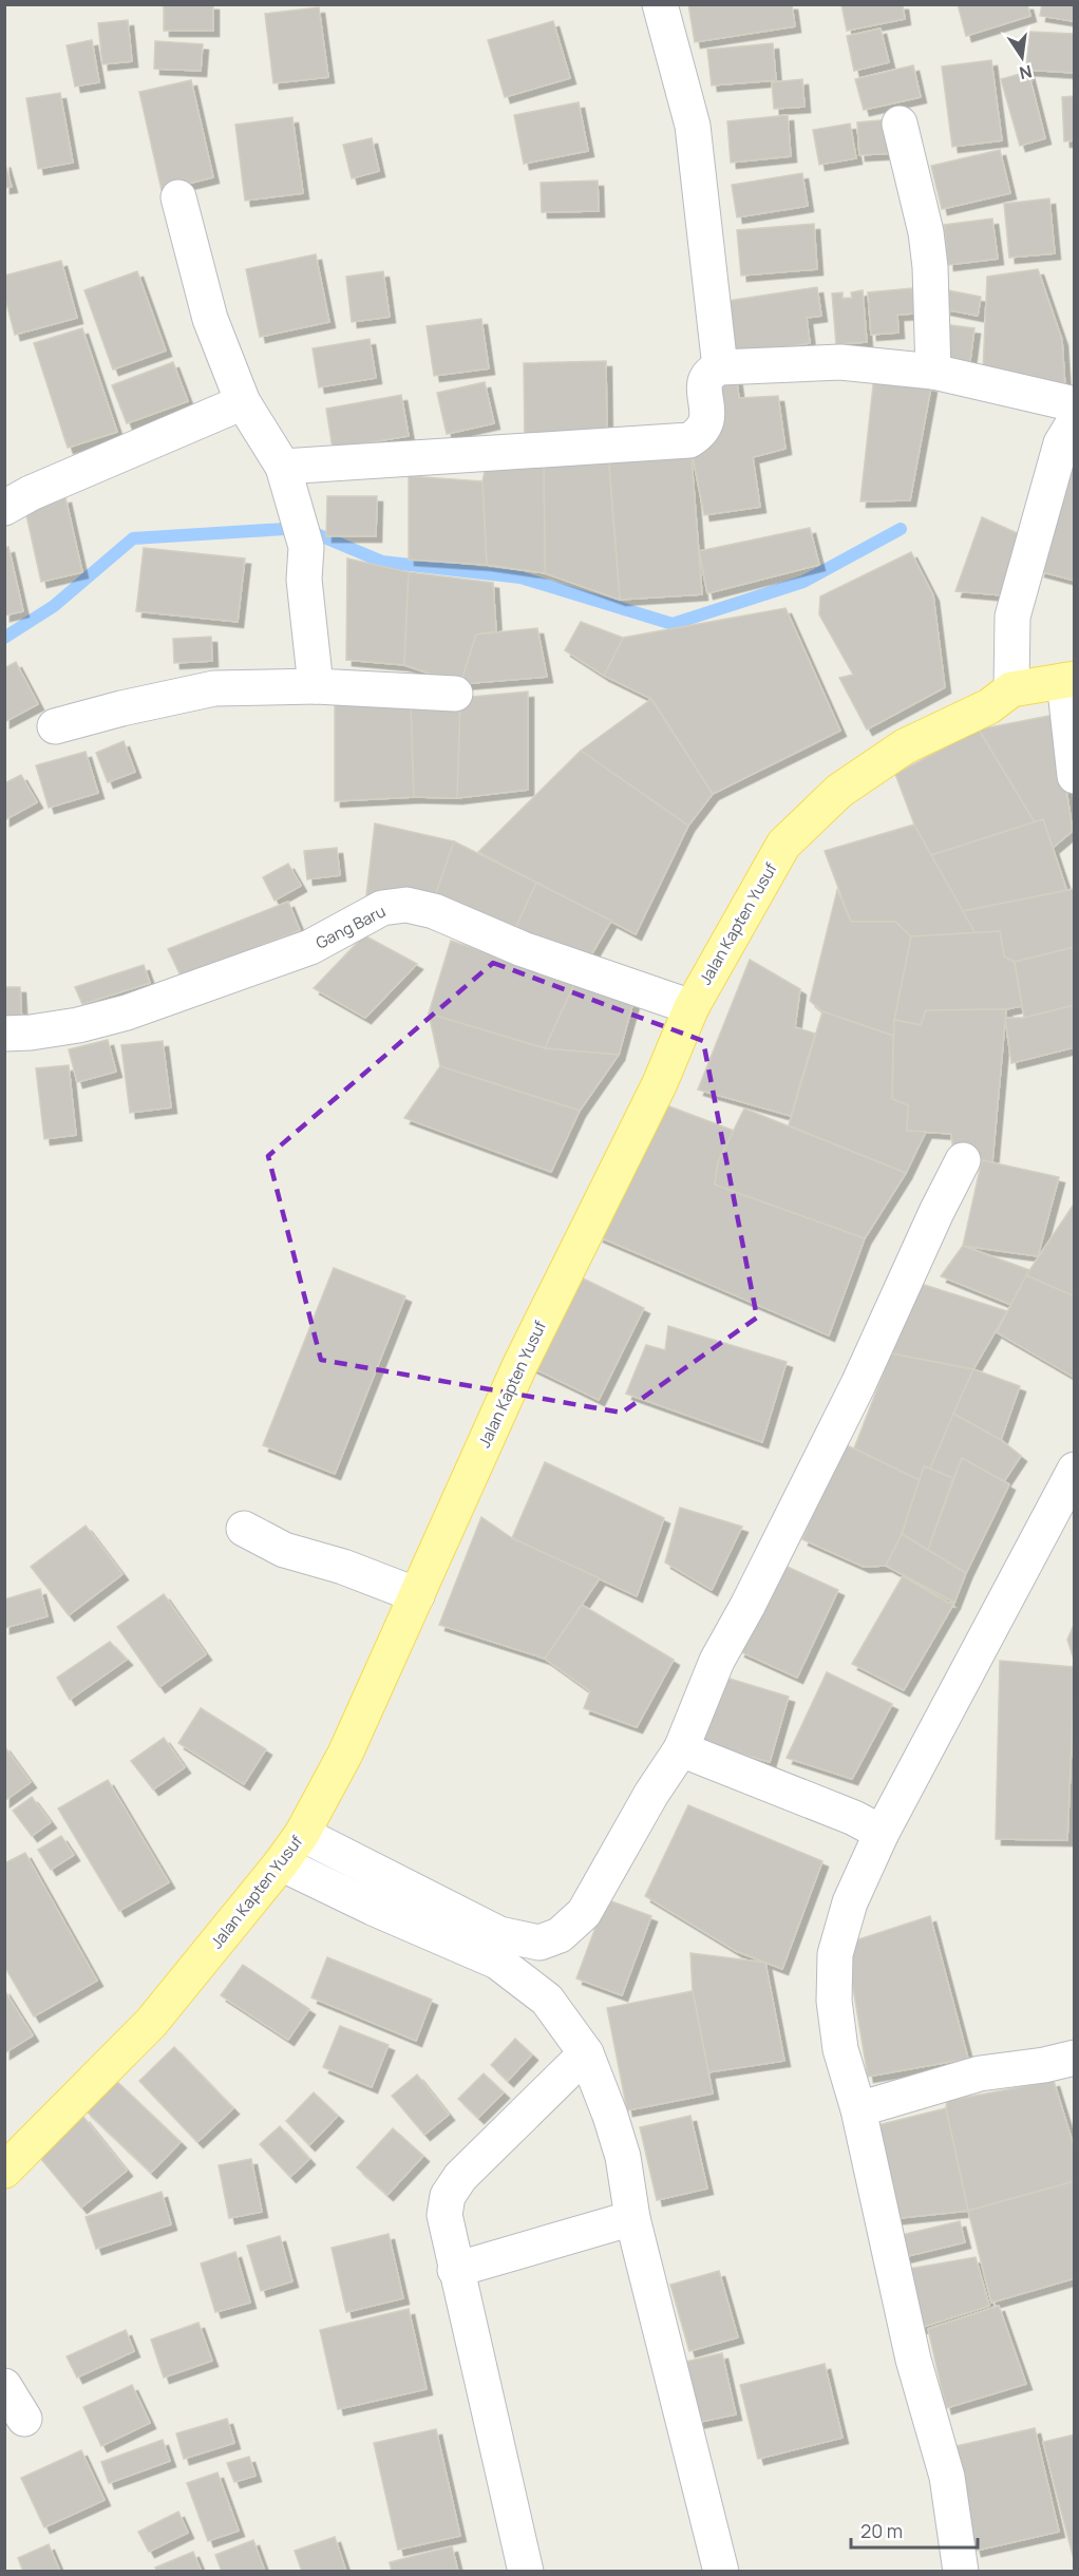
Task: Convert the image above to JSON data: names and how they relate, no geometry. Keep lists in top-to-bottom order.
{
  "streets": {
    "main road": ["Jalan Kapten Yusuf"],
    "street": ["Gang Baru"]
  },
  "crossings": [
    ["Jalan Kapten Yusuf", "Gang Baru"]
  ],
  "scale_bar": "20 m",
  "north": "bottom"
}
